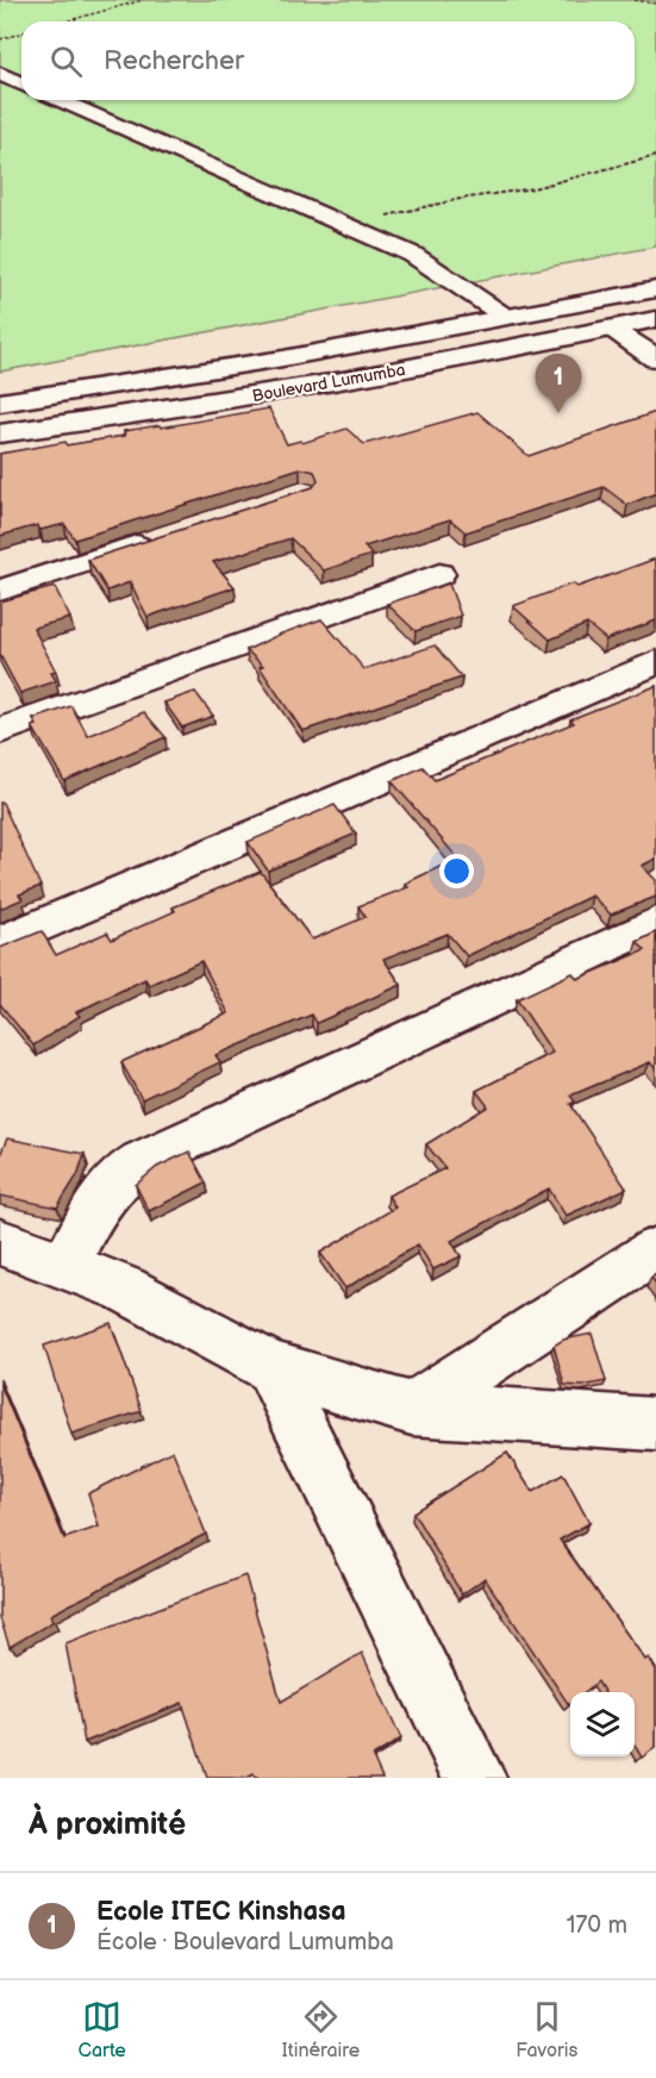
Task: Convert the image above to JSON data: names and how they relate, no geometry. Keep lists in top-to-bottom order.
{
  "streets": {
    "main road": ["Boulevard Lumumba"]
  },
  "page": {
    "search": "Rechercher",
    "pins": "1",
    "heading": "À proximité",
    "list": [
      {
        "mark": "1",
        "name": "Ecole ITEC Kinshasa",
        "note": "École · Boulevard Lumumba",
        "value": "170 m"
      }
    ],
    "nav": ["Carte", "Itinéraire", "Favoris"]
  }
}
